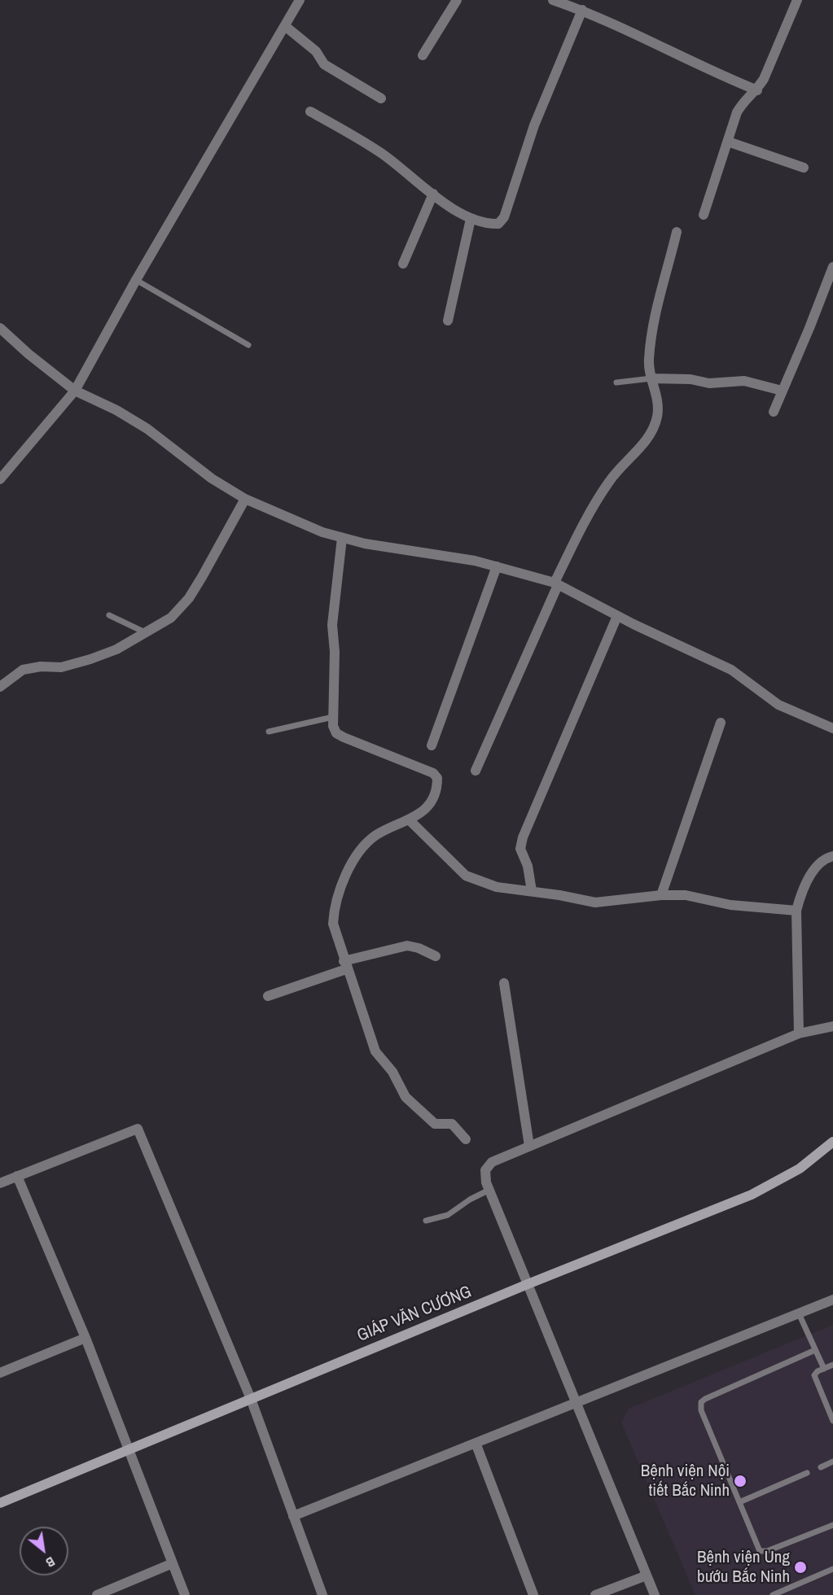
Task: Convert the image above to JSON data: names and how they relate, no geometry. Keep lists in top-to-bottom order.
{
  "streets": {
    "street": ["GIÁP VĂN CƯƠNG"]
  },
  "places": ["Bệnh viện Nội tiết Bắc Ninh", "Bệnh viện Ung bướu Bắc Ninh"],
  "north": "bottom right"
}
